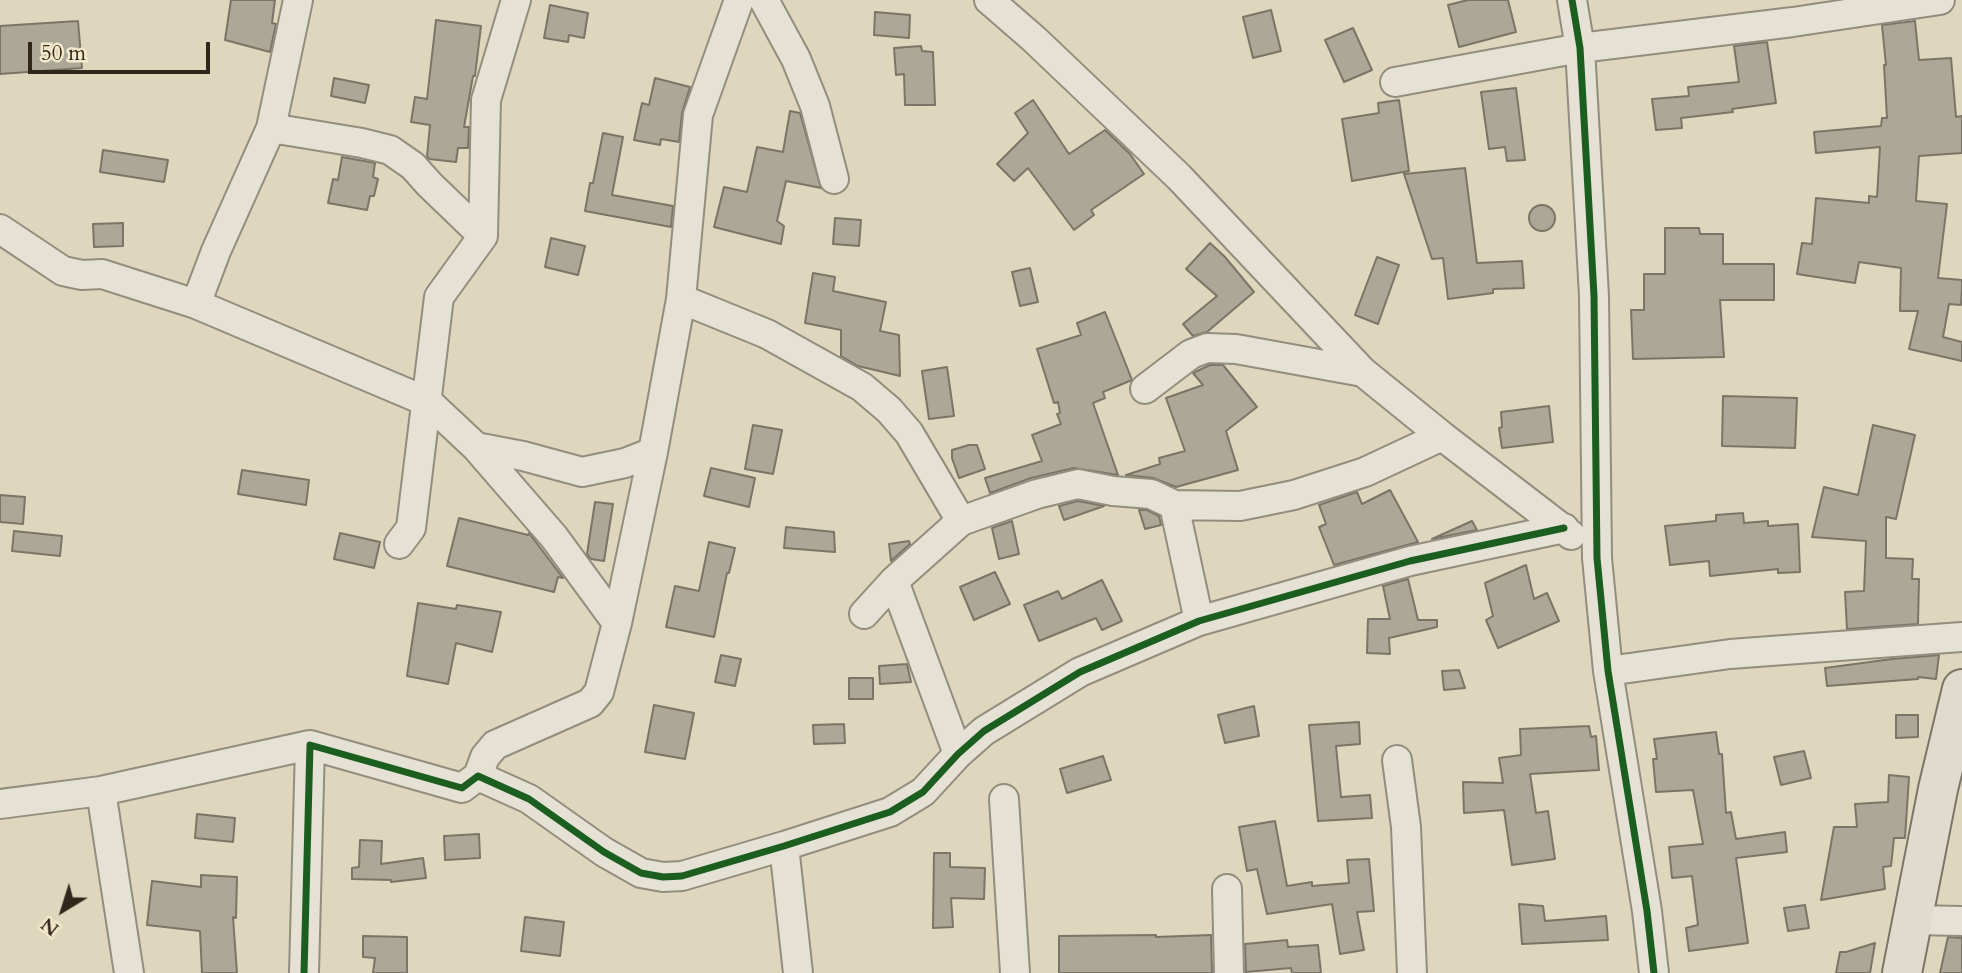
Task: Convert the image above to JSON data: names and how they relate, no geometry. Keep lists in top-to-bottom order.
{
  "scale_bar": "50 m",
  "north": "bottom left"
}
